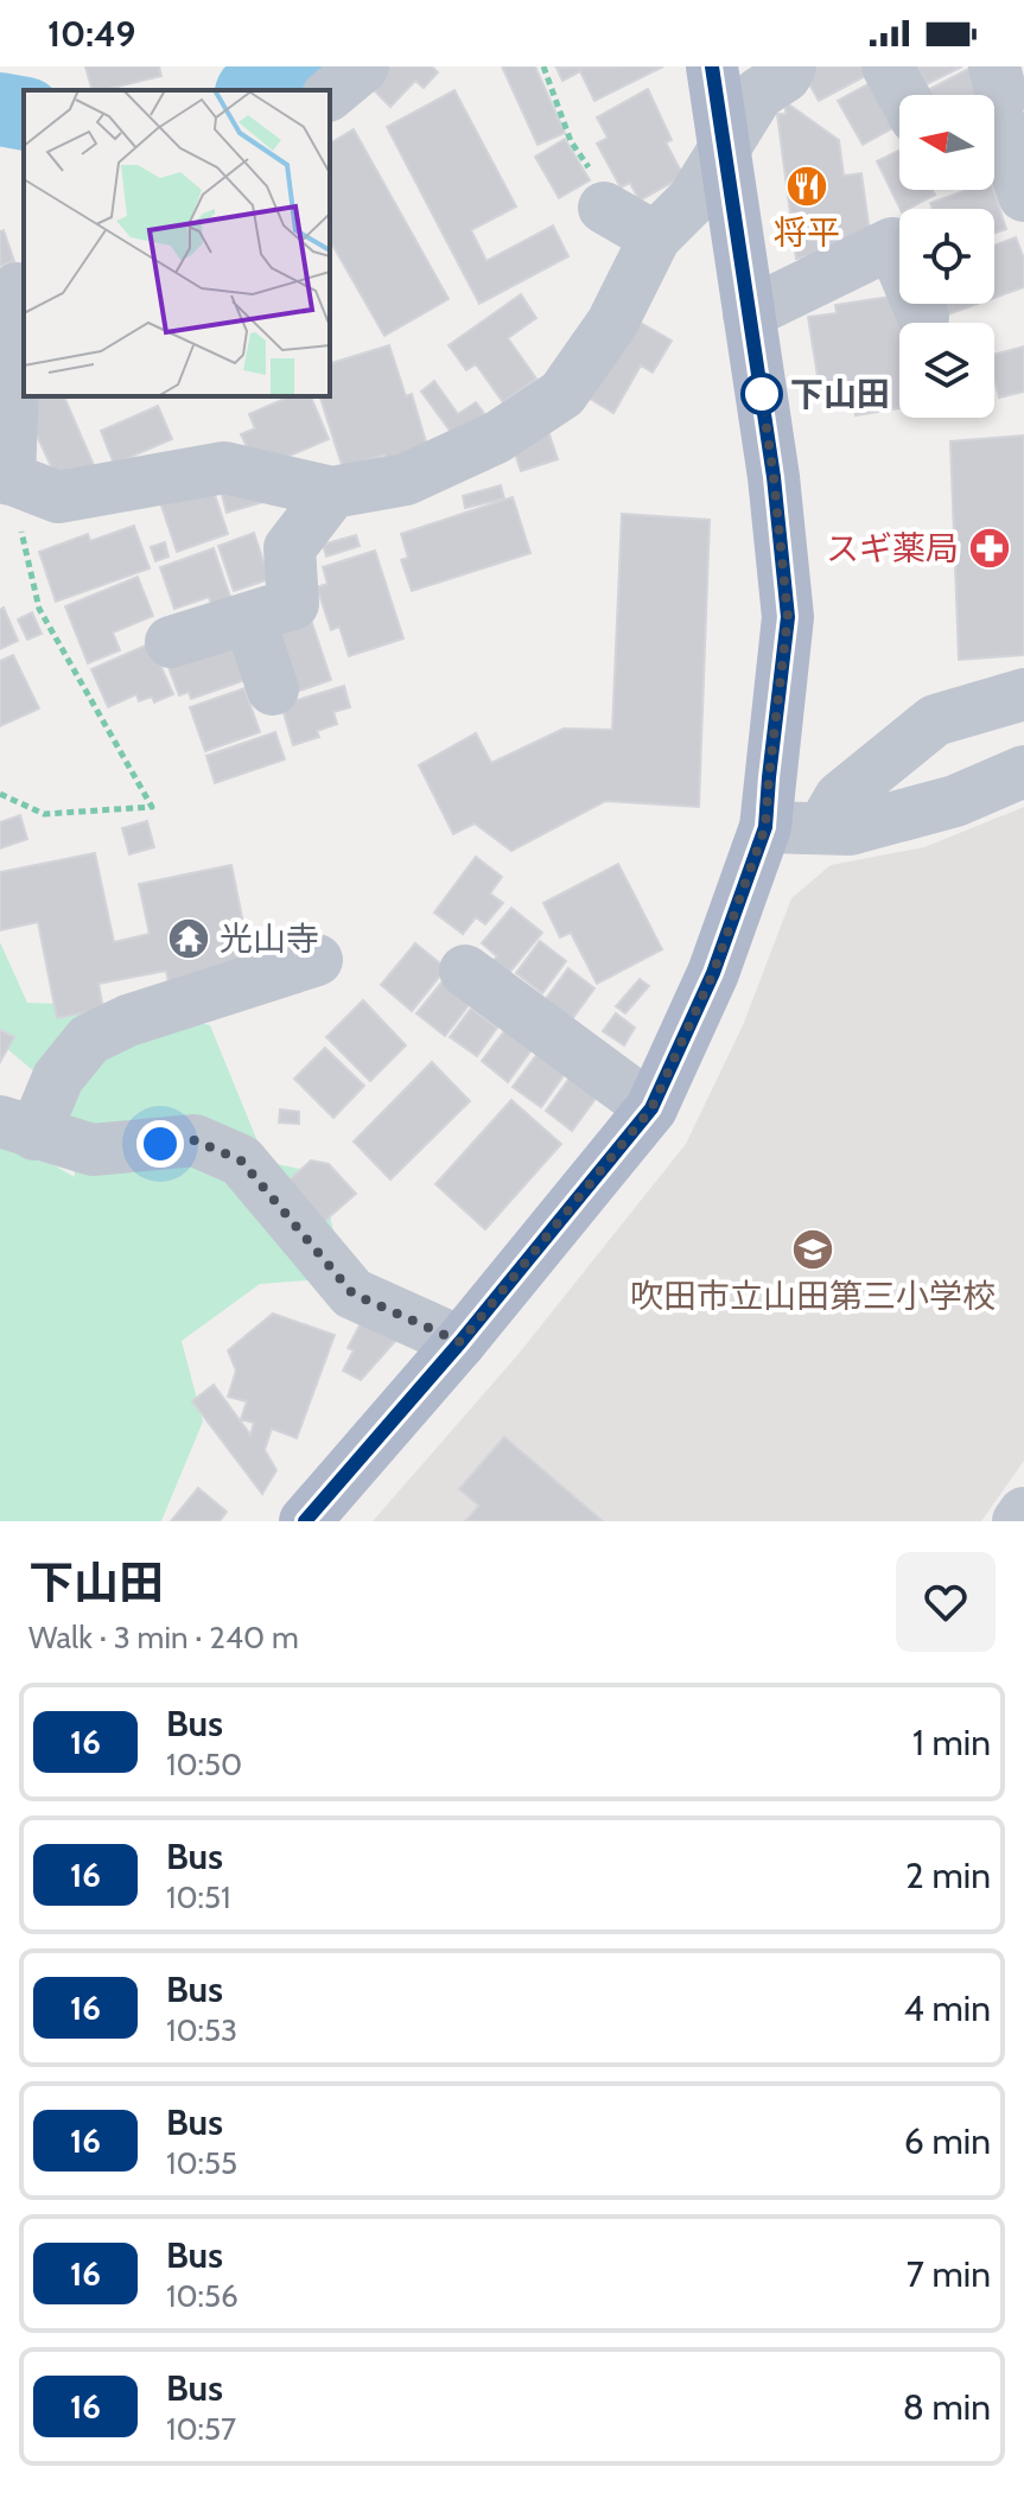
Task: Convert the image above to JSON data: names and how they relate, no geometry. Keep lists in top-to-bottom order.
{
  "places": {
    "restaurant": ["将平"],
    "other": ["下山田"],
    "pharmacy": ["スギ薬局"],
    "temple": ["光山寺"],
    "school or university": ["吹田市立山田第三小学校"]
  },
  "lines": ["bus line 16"],
  "north": "left",
  "page": {
    "status": "10:49",
    "heading": ["下山田", "Walk · 3 min · 240 m"],
    "list": [
      {
        "mark": "16",
        "name": "Bus",
        "note": "10:50",
        "value": "1 min"
      },
      {
        "mark": "16",
        "name": "Bus",
        "note": "10:51",
        "value": "2 min"
      },
      {
        "mark": "16",
        "name": "Bus",
        "note": "10:53",
        "value": "4 min"
      },
      {
        "mark": "16",
        "name": "Bus",
        "note": "10:55",
        "value": "6 min"
      },
      {
        "mark": "16",
        "name": "Bus",
        "note": "10:56",
        "value": "7 min"
      },
      {
        "mark": "16",
        "name": "Bus",
        "note": "10:57",
        "value": "8 min"
      }
    ]
  }
}
